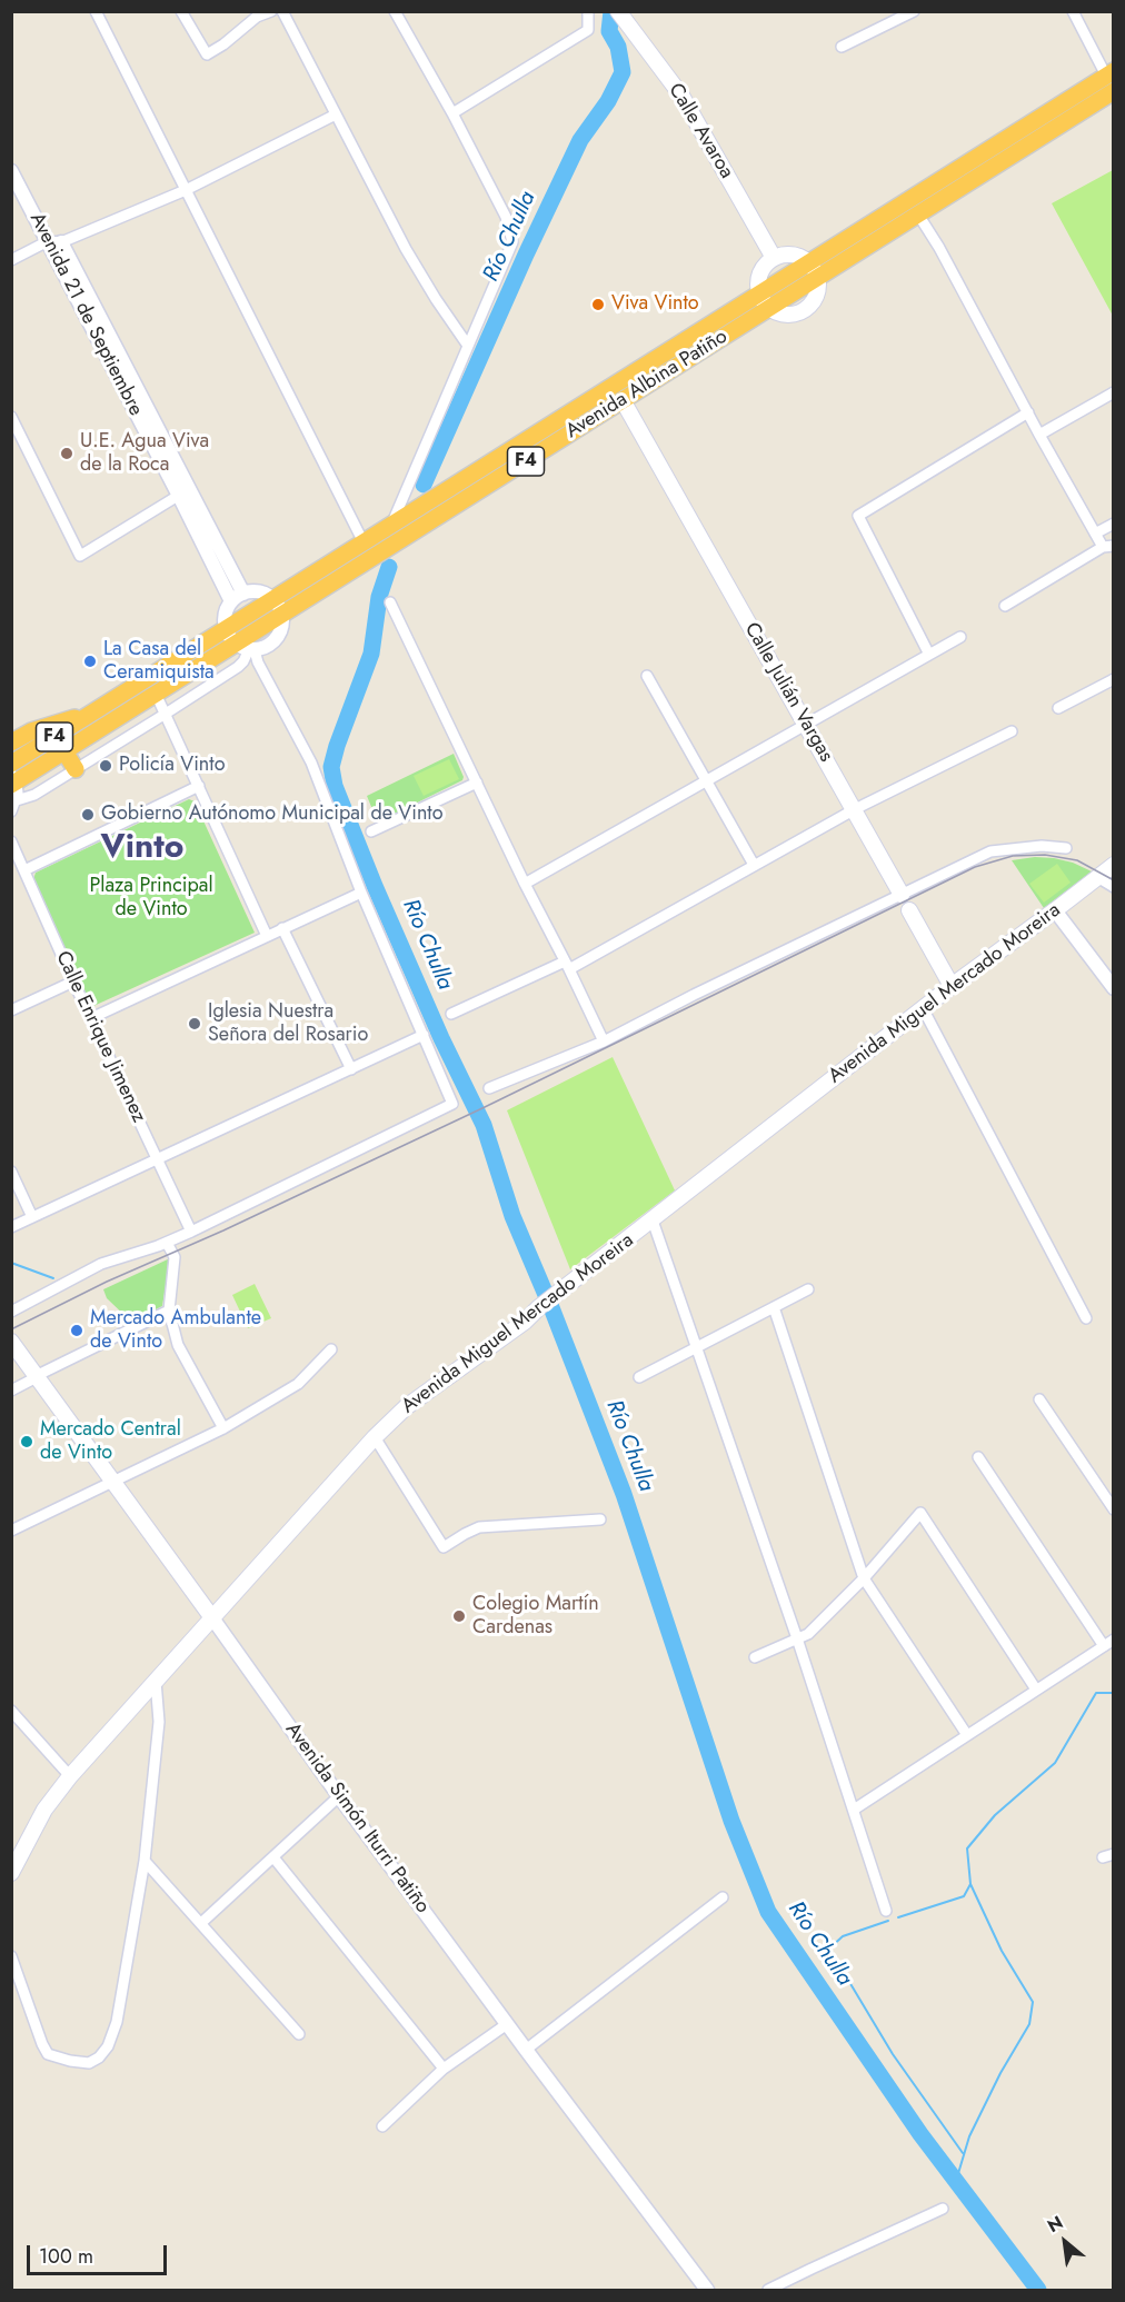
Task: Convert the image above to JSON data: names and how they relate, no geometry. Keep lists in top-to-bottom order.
{
  "streets": {
    "highway": ["Avenida Albina Patiño", "F4"],
    "main road": [
      "Calle Avaroa",
      "Calle Julián Vargas",
      "Avenida Miguel Mercado Moreira",
      "Avenida Simón Iturri Patiño"
    ],
    "street": ["Avenida 21 de Septiembre", "Calle Enrique Jimenez"]
  },
  "crossings": [
    ["Avenida Albina Patiño", "Calle Julián Vargas"],
    ["Calle Julián Vargas", "Avenida Miguel Mercado Moreira"],
    ["Avenida Miguel Mercado Moreira", "Avenida Simón Iturri Patiño"]
  ],
  "districts": ["Vinto"],
  "water": ["Río Chulla"],
  "parks": ["Plaza Principal de Vinto"],
  "places": [
    "Viva Vinto",
    "U.E. Agua Viva de la Roca",
    "La Casa del Ceramiquista",
    "Policía Vinto",
    "Gobierno Autónomo Municipal de Vinto",
    "Iglesia Nuestra Señora del Rosario",
    "Mercado Ambulante de Vinto",
    "Mercado Central de Vinto",
    "Colegio Martín Cardenas"
  ],
  "scale_bar": "100 m",
  "north": "top left"
}
